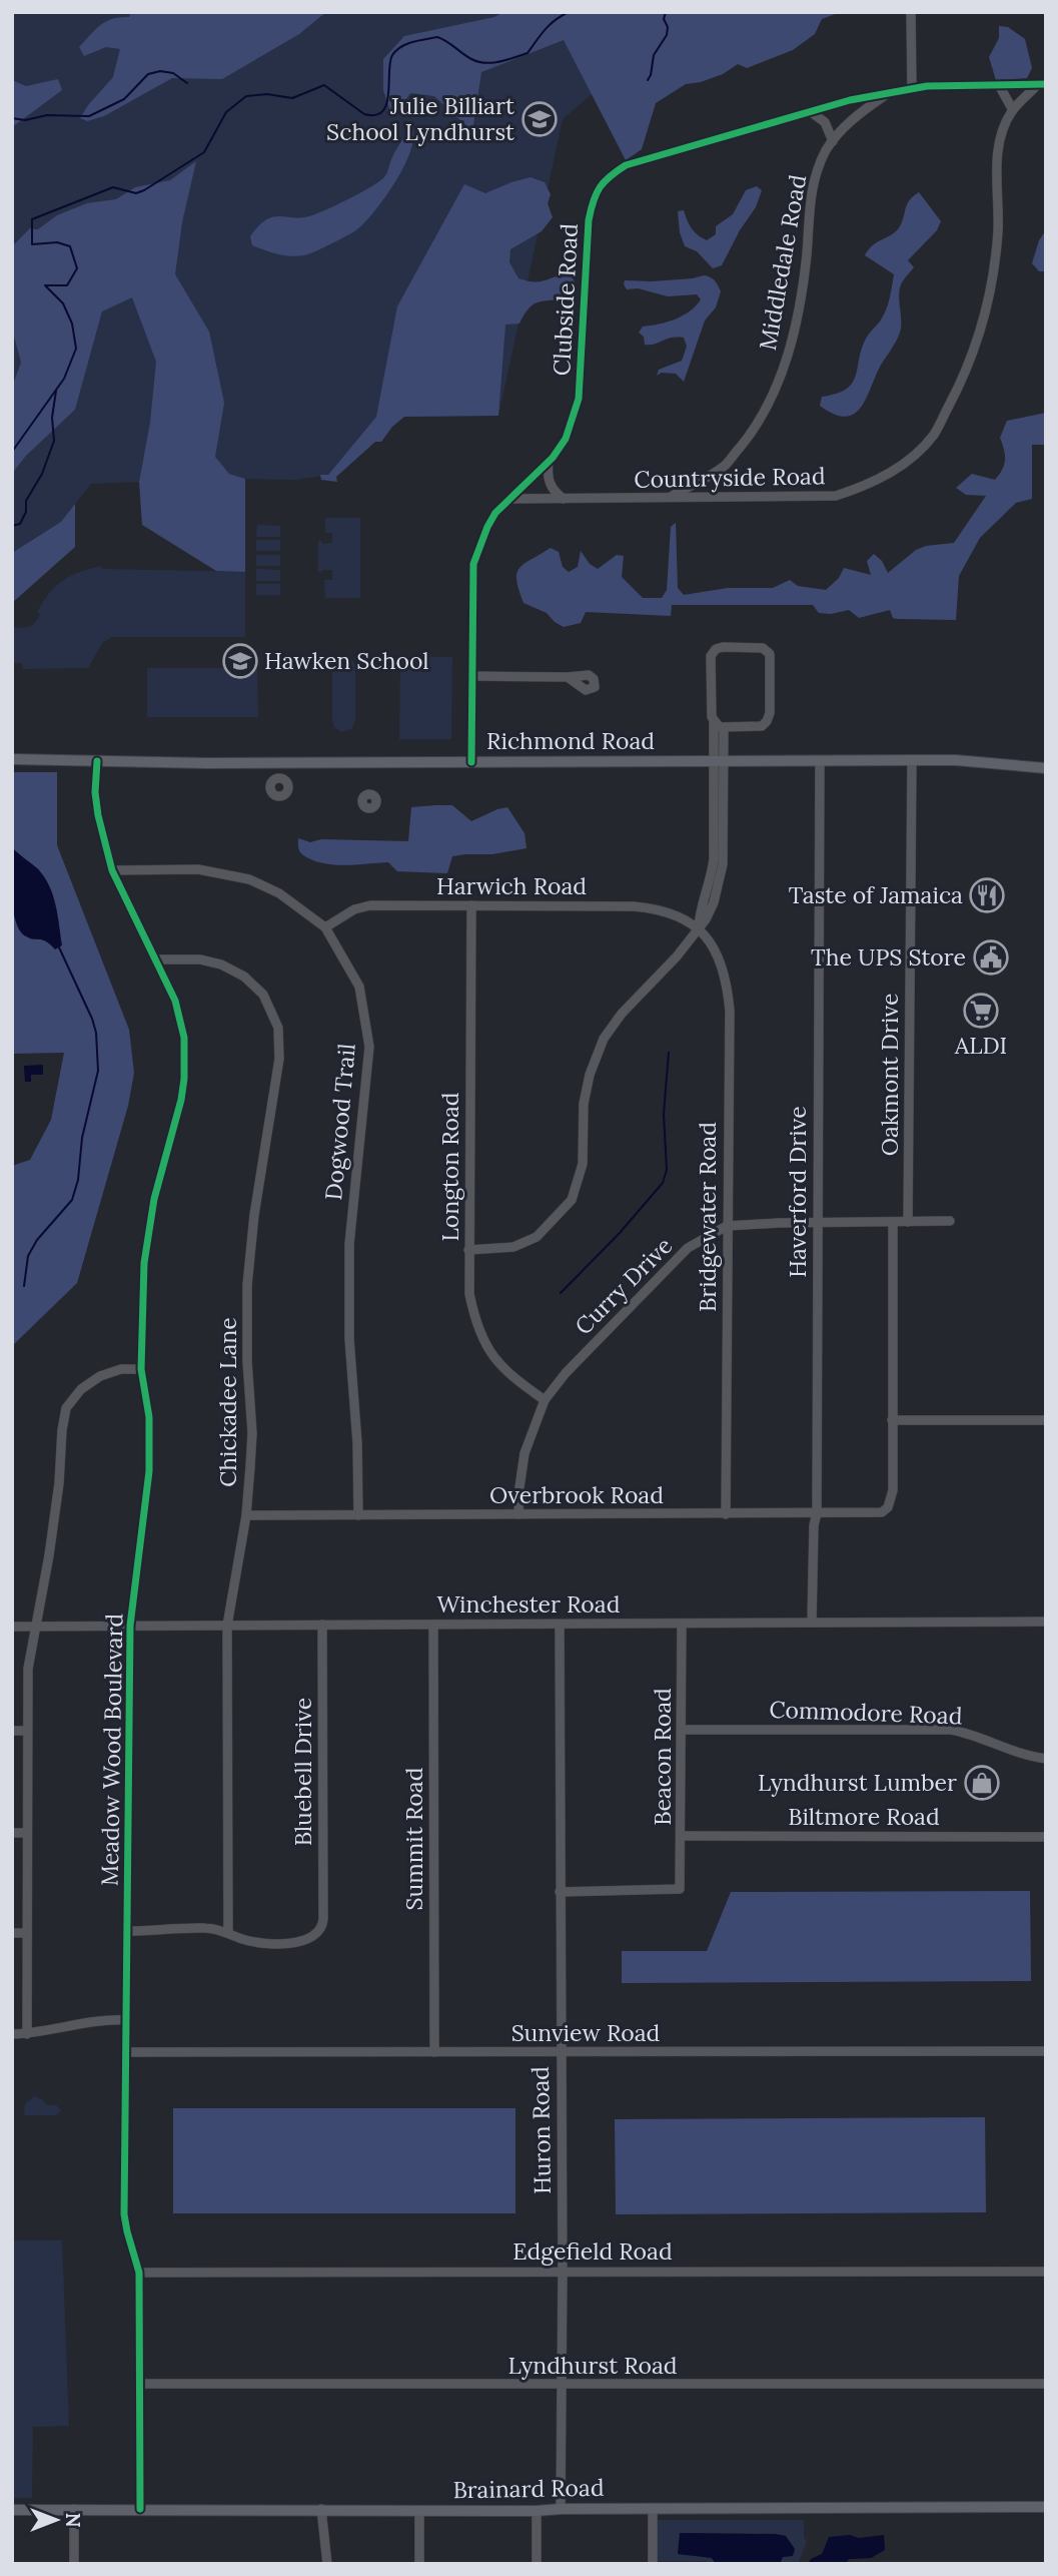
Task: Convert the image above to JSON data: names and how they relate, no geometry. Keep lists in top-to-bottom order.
{
  "streets": {
    "main road": ["Richmond Road", "Brainard Road"],
    "street": [
      "Middledale Road",
      "Clubside Road",
      "Countryside Road",
      "Harwich Road",
      "Oakmont Drive",
      "Dogwood Trail",
      "Longton Road",
      "Haverford Drive",
      "Bridgewater Road",
      "Curry Drive",
      "Chickadee Lane",
      "Overbrook Road",
      "Winchester Road",
      "Commodore Road",
      "Meadow Wood Boulevard",
      "Beacon Road",
      "Bluebell Drive",
      "Biltmore Road",
      "Summit Road",
      "Sunview Road",
      "Huron Road",
      "Edgefield Road",
      "Lyndhurst Road"
    ]
  },
  "crossings": [
    ["Middledale Road", "Clubside Road"],
    ["Middledale Road", "Countryside Road"],
    ["Clubside Road", "Countryside Road"],
    ["Clubside Road", "Richmond Road"],
    ["Richmond Road", "Oakmont Drive"],
    ["Richmond Road", "Haverford Drive"],
    ["Richmond Road", "Meadow Wood Boulevard"],
    ["Harwich Road", "Dogwood Trail"],
    ["Harwich Road", "Longton Road"],
    ["Harwich Road", "Bridgewater Road"],
    ["Oakmont Drive", "Curry Drive"],
    ["Dogwood Trail", "Overbrook Road"],
    ["Dogwood Trail", "Meadow Wood Boulevard"],
    ["Longton Road", "Curry Drive"],
    ["Haverford Drive", "Curry Drive"],
    ["Haverford Drive", "Overbrook Road"],
    ["Haverford Drive", "Winchester Road"],
    ["Bridgewater Road", "Curry Drive"],
    ["Bridgewater Road", "Overbrook Road"],
    ["Curry Drive", "Overbrook Road"],
    ["Chickadee Lane", "Overbrook Road"],
    ["Chickadee Lane", "Winchester Road"],
    ["Chickadee Lane", "Meadow Wood Boulevard"],
    ["Chickadee Lane", "Bluebell Drive"],
    ["Winchester Road", "Meadow Wood Boulevard"],
    ["Winchester Road", "Beacon Road"],
    ["Winchester Road", "Bluebell Drive"],
    ["Winchester Road", "Summit Road"],
    ["Winchester Road", "Huron Road"],
    ["Commodore Road", "Beacon Road"],
    ["Meadow Wood Boulevard", "Sunview Road"],
    ["Meadow Wood Boulevard", "Edgefield Road"],
    ["Meadow Wood Boulevard", "Lyndhurst Road"],
    ["Meadow Wood Boulevard", "Brainard Road"],
    ["Beacon Road", "Biltmore Road"],
    ["Beacon Road", "Huron Road"],
    ["Summit Road", "Sunview Road"],
    ["Sunview Road", "Huron Road"],
    ["Huron Road", "Edgefield Road"],
    ["Huron Road", "Lyndhurst Road"],
    ["Huron Road", "Brainard Road"]
  ],
  "places": {
    "school or university": ["Julie Billiart School Lyndhurst", "Hawken School"],
    "restaurant": ["Taste of Jamaica"],
    "public building": ["The UPS Store"],
    "supermarket": ["ALDI"],
    "shop": ["Lyndhurst Lumber"]
  },
  "north": "right"
}
